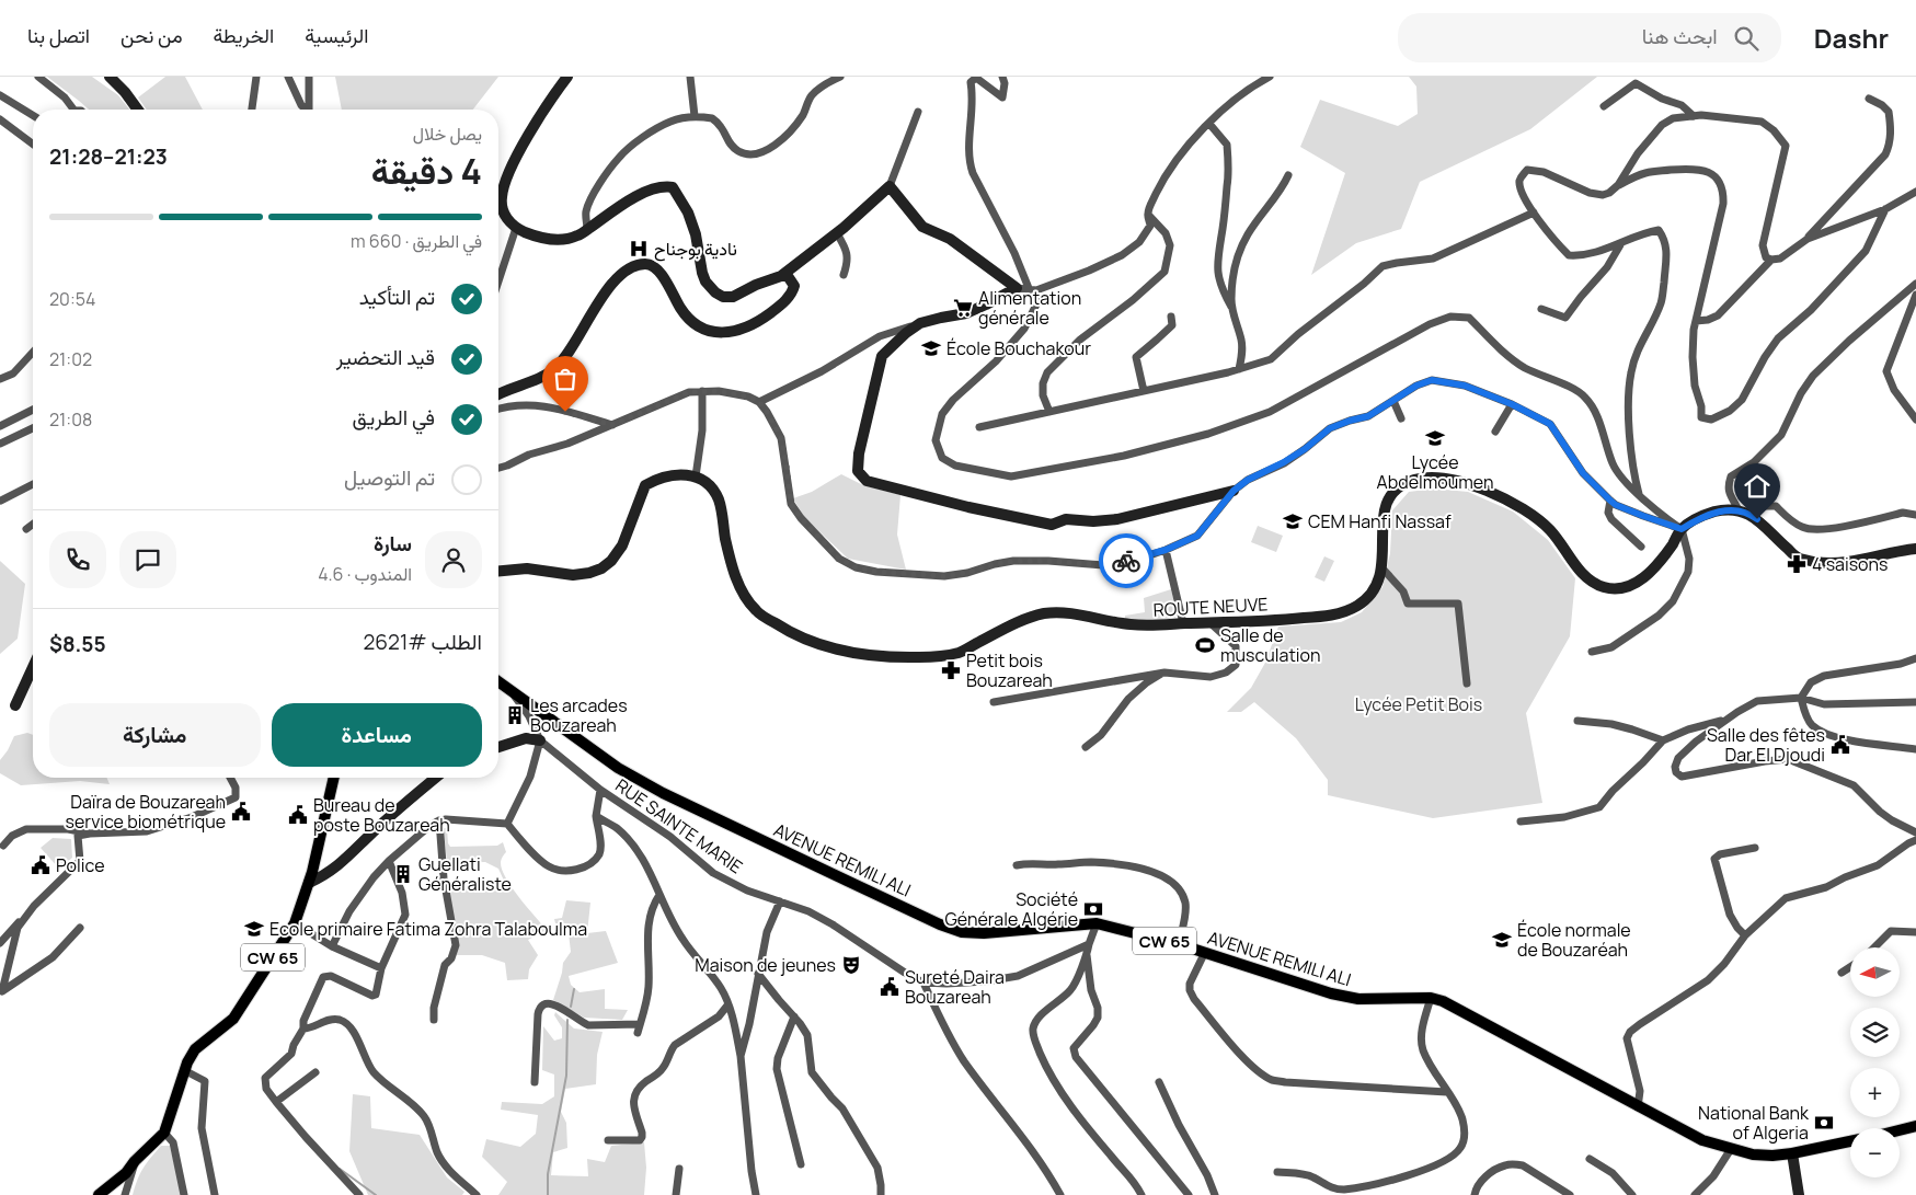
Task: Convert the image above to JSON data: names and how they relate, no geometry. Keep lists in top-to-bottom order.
{
  "streets": {
    "main road": ["AVENUE REMILI ALI", "CW 65"],
    "street": ["ROUTE NEUVE", "RUE SAINTE MARIE"]
  },
  "crossings": [
    ["RUE SAINTE MARIE", "AVENUE REMILI ALI"]
  ],
  "parks": ["Lycée Petit Bois"],
  "places": {
    "hospital": ["نادية بوجناح"],
    "supermarket": ["Alimentation générale"],
    "school or university": [
      "École Bouchakour",
      "Lycée Abdelmoumen",
      "CEM Hanfi Nassaf",
      "Ecole primaire Fatima Zohra Talaboulma",
      "École normale de Bouzaréah"
    ],
    "pharmacy": ["4 saisons", "Petit bois Bouzareah"],
    "sports": ["Salle de musculation"],
    "building": ["Les arcades Bouzareah", "Guellati Généraliste"],
    "public building": [
      "Salle des fêtes Dar El Djoudi",
      "Daïra de Bouzareah service biométrique",
      "Bureau de poste Bouzareah",
      "Police",
      "Sureté Daira Bouzareah"
    ],
    "bank": ["Société Générale Algérie", "National Bank of Algeria"],
    "theatre": ["Maison de jeunes"]
  },
  "north": "left",
  "page": {
    "header": "Dashr",
    "search": "ابحث هنا",
    "nav": [
      "الرئيسية",
      "الخريطة",
      "من نحن",
      "اتصل بنا"
    ],
    "heading": ["4 دقيقة", "يصل خلال", "21:23–21:28"],
    "panel": [
      "سارة",
      "المندوب · 4.6",
      "الطلب #2621",
      "$8.55"
    ],
    "bar": "في الطريق · 660 m",
    "list": [
      ["تم التأكيد", "20:54"],
      ["قيد التحضير", "21:02"],
      ["في الطريق", "21:08"],
      "تم التوصيل"
    ],
    "buttons": ["مساعدة", "مشاركة"],
    "map_buttons": ["+", "−"]
  }
}
